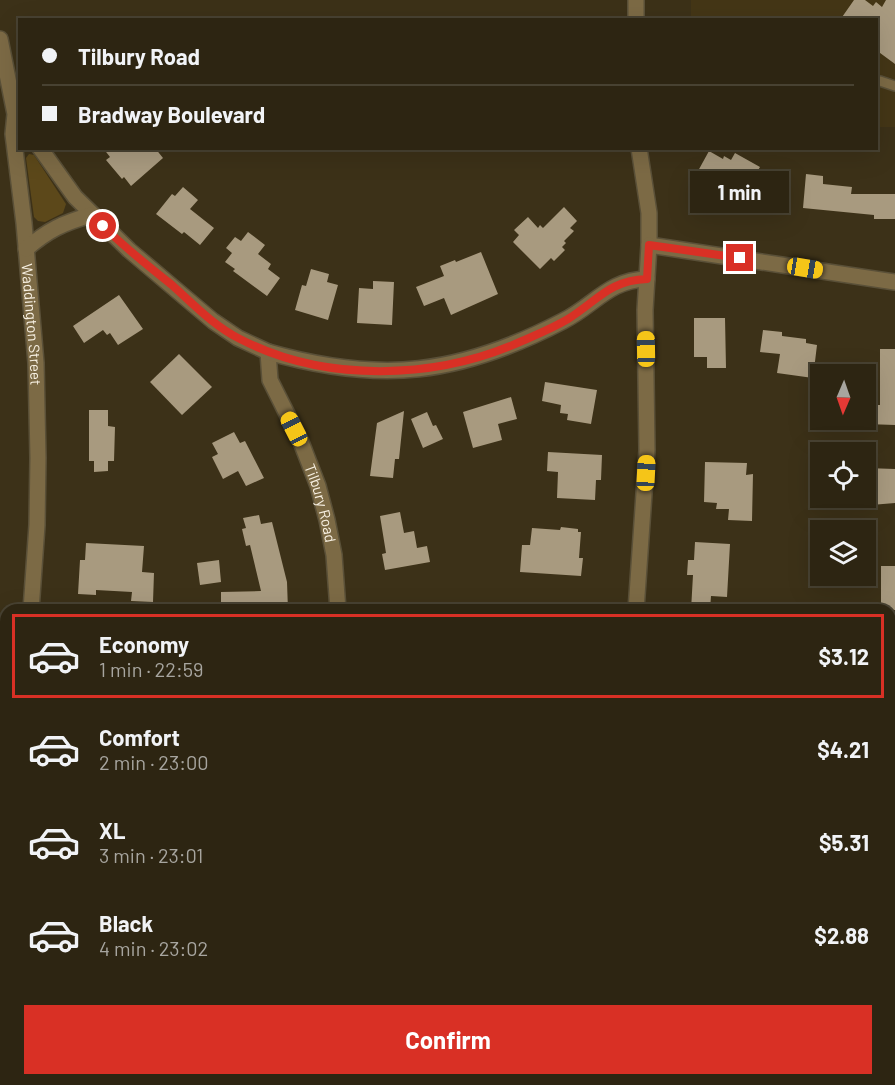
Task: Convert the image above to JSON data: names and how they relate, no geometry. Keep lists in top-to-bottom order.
{
  "streets": {
    "street": ["Waddington Street", "Tilbury Road"]
  },
  "north": "bottom",
  "page": {
    "banner": ["Tilbury Road", "Bradway Boulevard"],
    "bubble": "1 min",
    "list": [
      {
        "name": "Economy",
        "note": "1 min · 22:59",
        "value": "$3.12"
      },
      {
        "name": "Comfort",
        "note": "2 min · 23:00",
        "value": "$4.21"
      },
      {
        "name": "XL",
        "note": "3 min · 23:01",
        "value": "$5.31"
      },
      {
        "name": "Black",
        "note": "4 min · 23:02",
        "value": "$2.88"
      }
    ],
    "buttons": "Confirm"
  }
}
